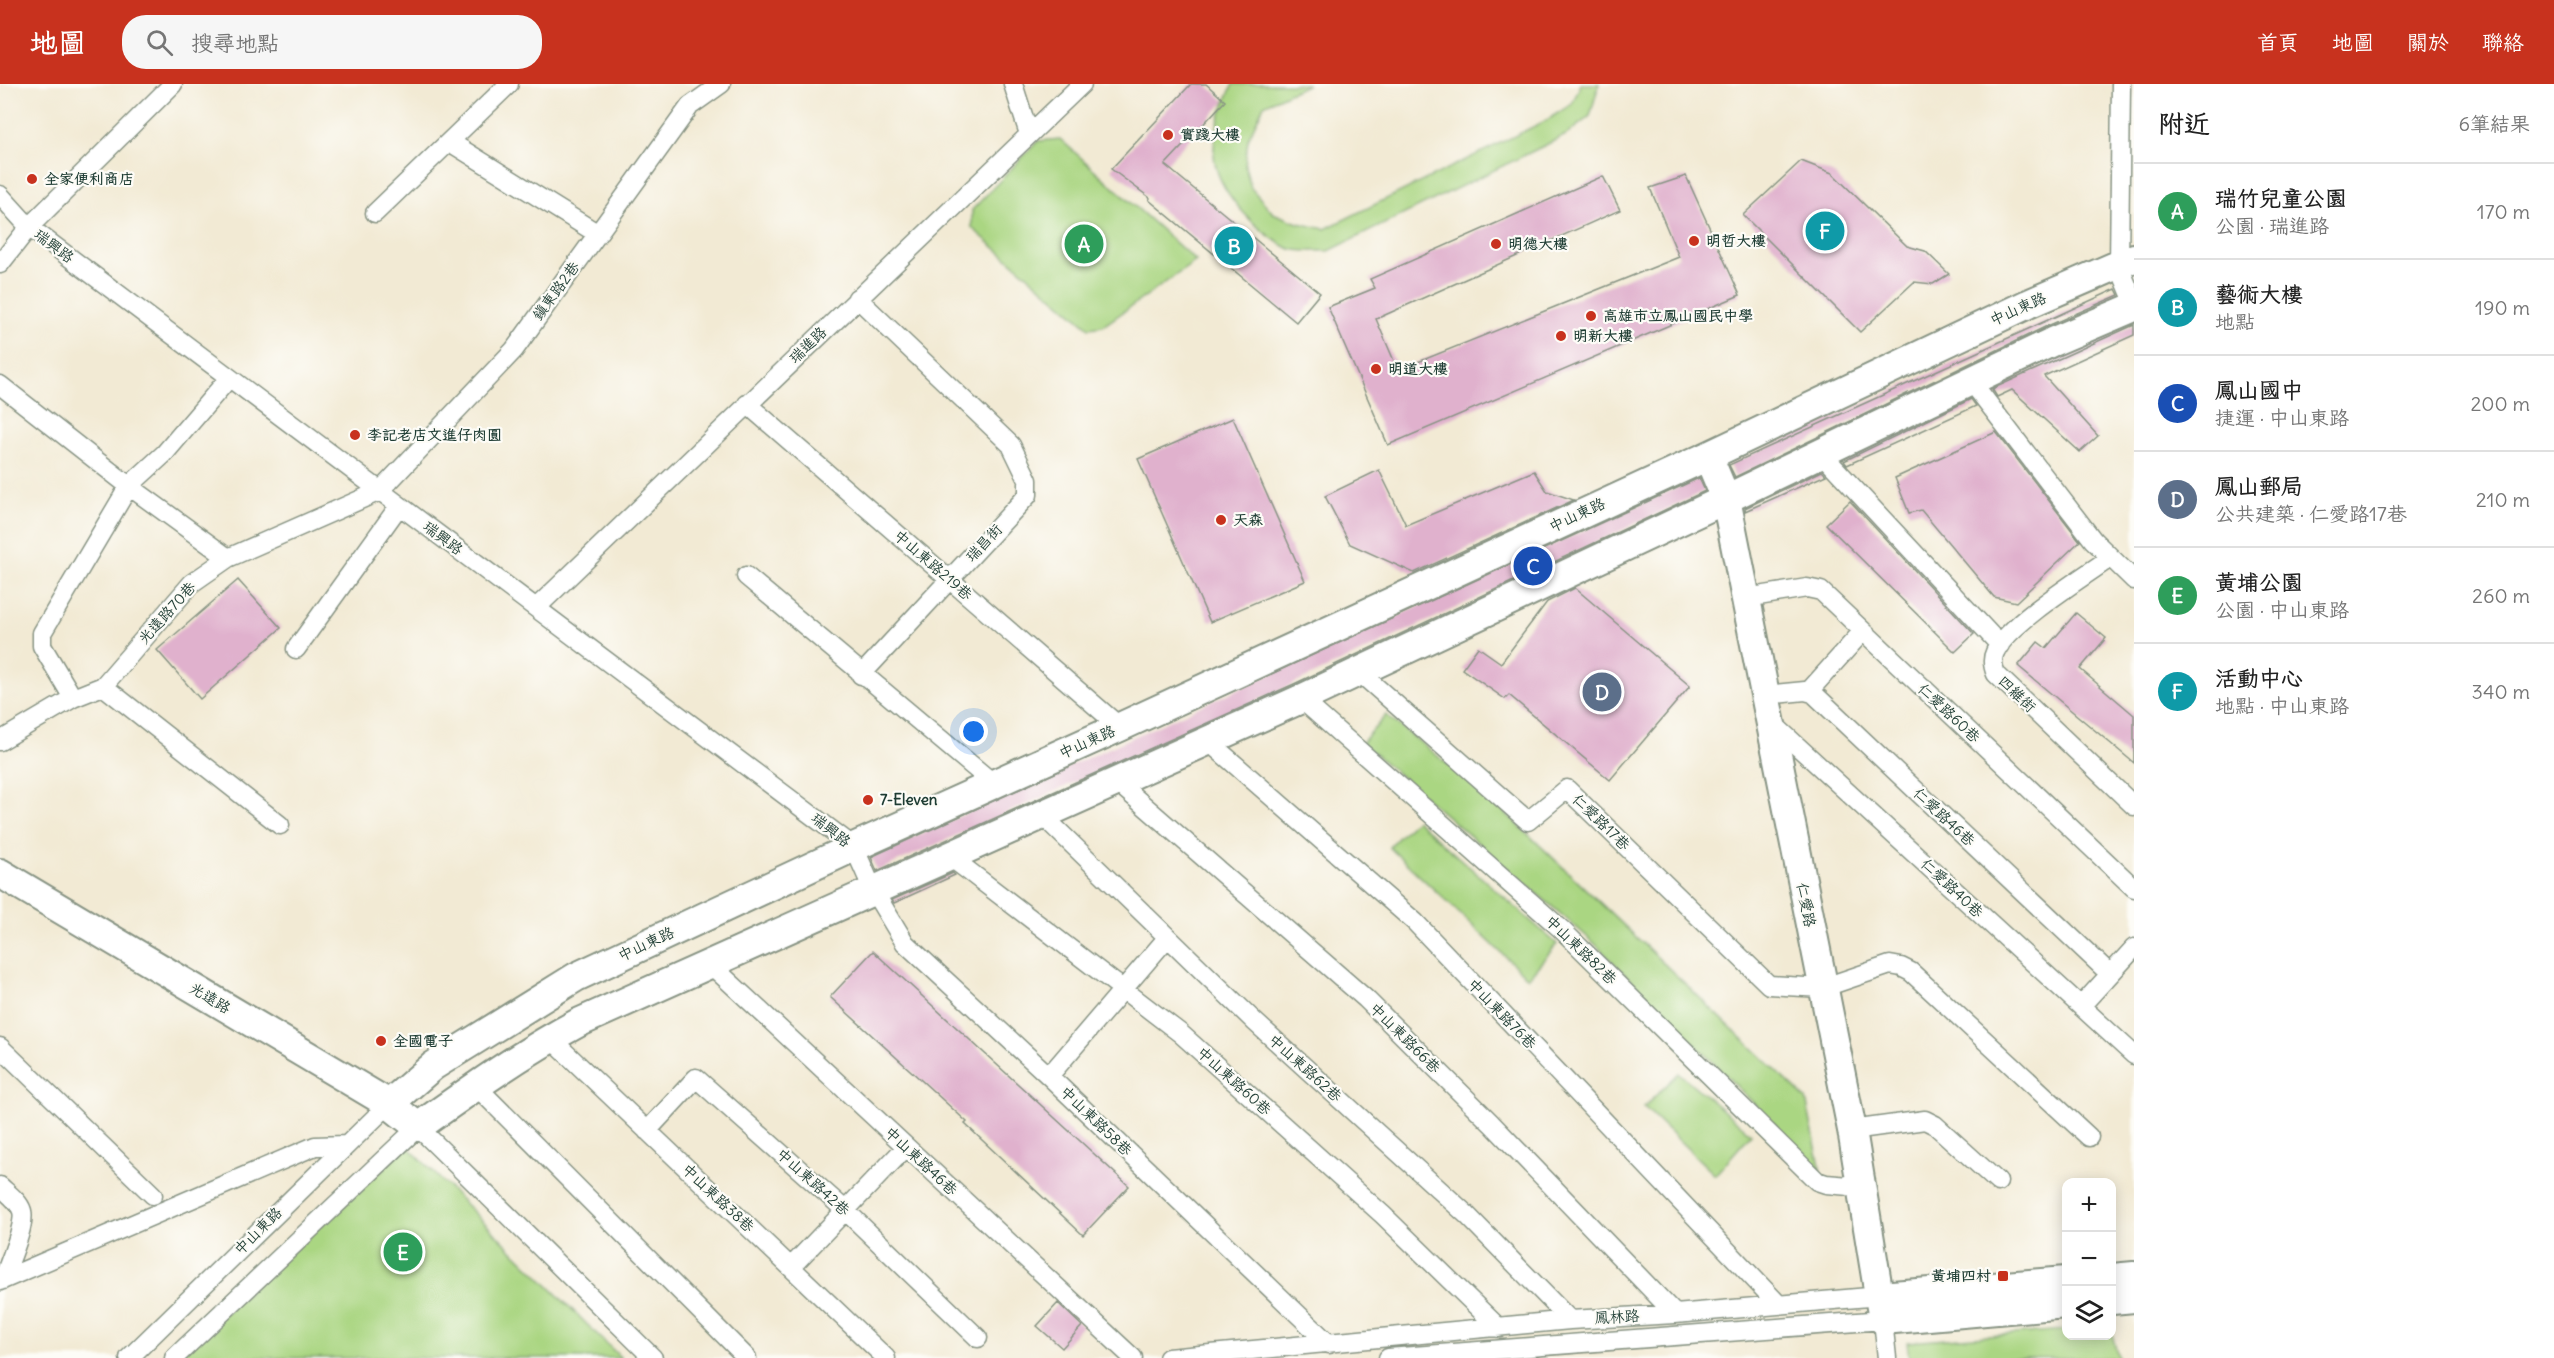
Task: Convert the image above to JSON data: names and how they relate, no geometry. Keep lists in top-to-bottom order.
{
  "streets": {
    "main road": [
      "中山東路",
      "仁愛路",
      "光遠路",
      "鳳林路"
    ],
    "street": [
      "瑞興路",
      "鎮東路2巷",
      "瑞進路",
      "瑞昌街",
      "中山東路219巷",
      "光遠路70巷",
      "四維街",
      "仁愛路60巷",
      "仁愛路46巷",
      "仁愛路17巷",
      "仁愛路40巷",
      "中山東路82巷",
      "中山東路76巷",
      "中山東路66巷",
      "中山東路62巷",
      "中山東路60巷",
      "中山東路58巷",
      "中山東路46巷",
      "中山東路42巷",
      "中山東路38巷"
    ]
  },
  "crossings": [
    ["瑞興路", "鎮東路2巷"],
    ["瑞興路", "中山東路"],
    ["瑞興路", "瑞進路"],
    ["瑞興路", "光遠路70巷"],
    ["瑞興路", "中山東路58巷"],
    ["鎮東路2巷", "光遠路70巷"],
    ["中山東路", "中山東路219巷"],
    ["中山東路", "仁愛路"],
    ["中山東路", "光遠路"],
    ["瑞進路", "瑞昌街"],
    ["瑞進路", "中山東路219巷"],
    ["瑞昌街", "中山東路219巷"],
    ["仁愛路60巷", "仁愛路"],
    ["仁愛路17巷", "仁愛路"],
    ["仁愛路40巷", "仁愛路"],
    ["仁愛路", "中山東路82巷"],
    ["仁愛路", "鳳林路"],
    ["中山東路76巷", "鳳林路"],
    ["中山東路66巷", "鳳林路"],
    ["中山東路62巷", "鳳林路"],
    ["中山東路60巷", "鳳林路"],
    ["中山東路58巷", "鳳林路"],
    ["中山東路42巷", "中山東路38巷"]
  ],
  "places": {
    "other": [
      "實踐大樓",
      "全家便利商店",
      "明哲大樓",
      "明德大樓",
      "高雄市立鳳山國民中學",
      "明新大樓",
      "明道大樓",
      "李記老店文進仔肉圓",
      "天森",
      "7-Eleven",
      "全國電子"
    ],
    "transit": ["黃埔四村"]
  },
  "page": {
    "header": "地圖",
    "search": "搜尋地點",
    "nav": [
      "首頁",
      "地圖",
      "關於",
      "聯絡"
    ],
    "heading": ["附近", "6筆結果"],
    "list": [
      {
        "mark": "A",
        "name": "瑞竹兒童公園",
        "note": "公園 · 瑞進路",
        "value": "170 m"
      },
      {
        "mark": "B",
        "name": "藝術大樓",
        "note": "地點",
        "value": "190 m"
      },
      {
        "mark": "C",
        "name": "鳳山國中",
        "note": "捷運 · 中山東路",
        "value": "200 m"
      },
      {
        "mark": "D",
        "name": "鳳山郵局",
        "note": "公共建築 · 仁愛路17巷",
        "value": "210 m"
      },
      {
        "mark": "E",
        "name": "黃埔公園",
        "note": "公園 · 中山東路",
        "value": "260 m"
      },
      {
        "mark": "F",
        "name": "活動中心",
        "note": "地點 · 中山東路",
        "value": "340 m"
      }
    ],
    "pins": [
      "F",
      "A",
      "B",
      "C",
      "D",
      "E"
    ],
    "map_buttons": ["+", "−"]
  }
}
